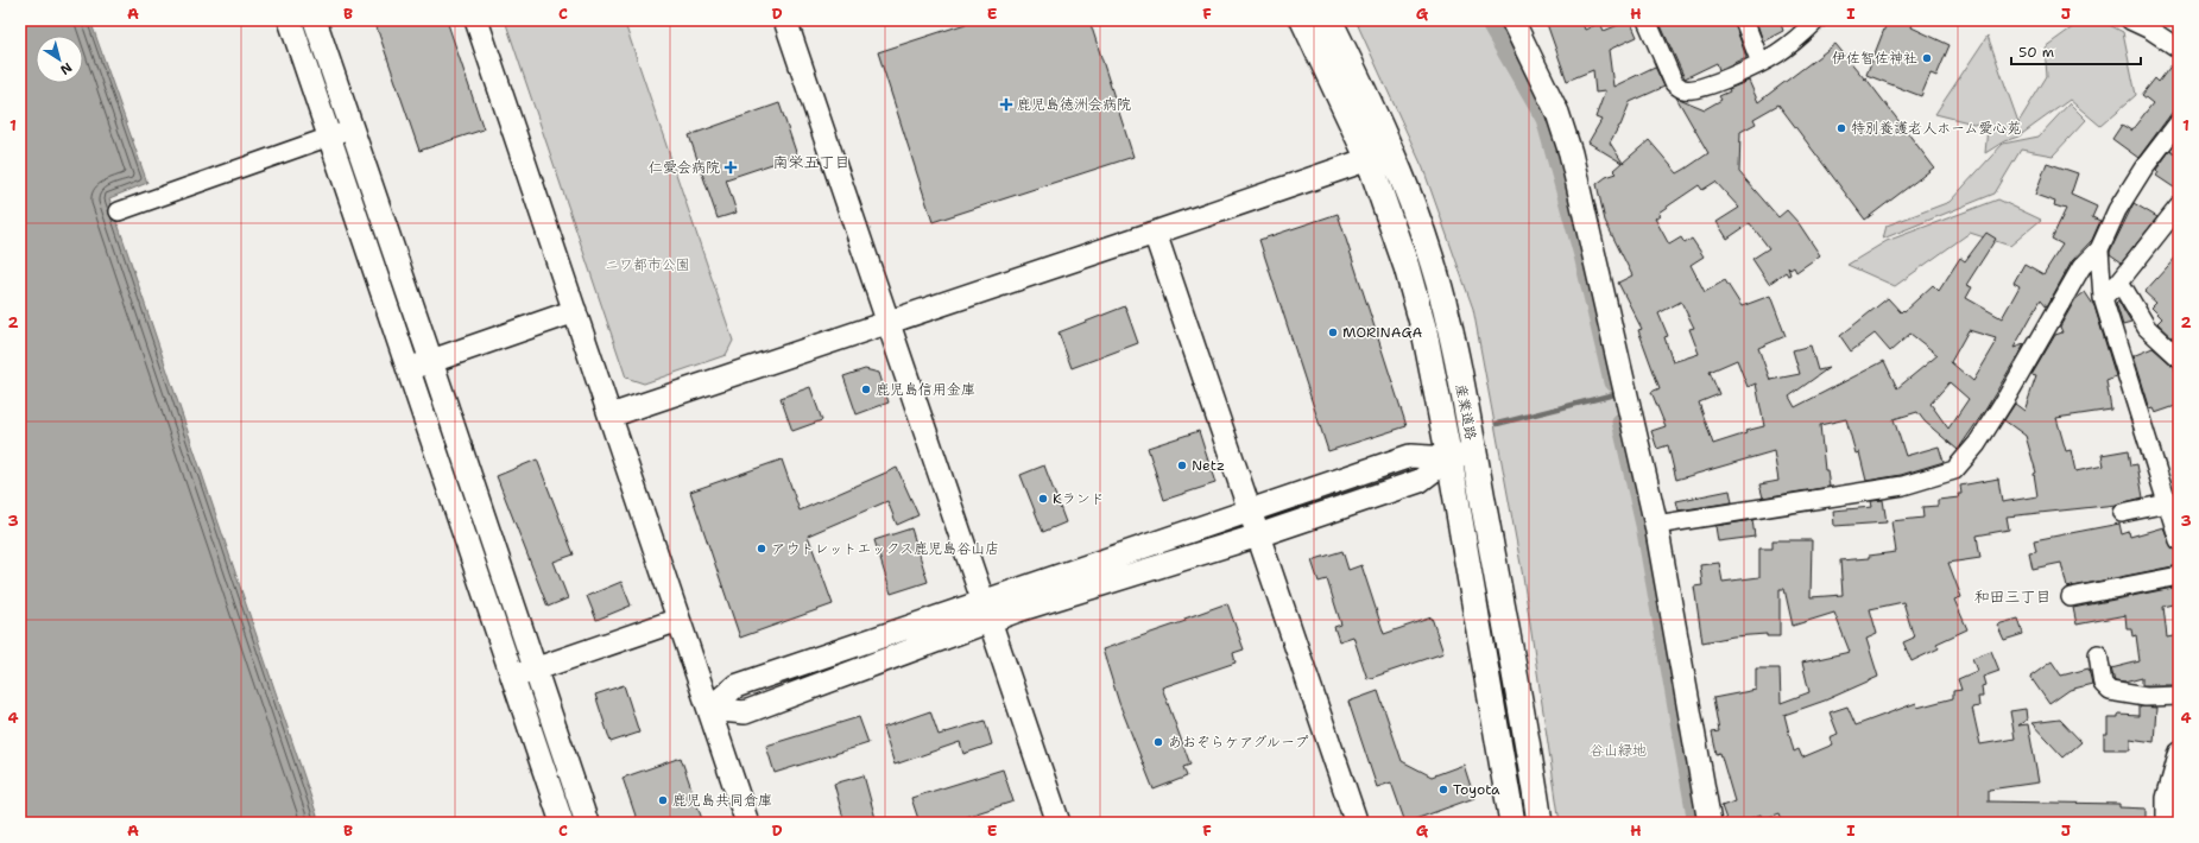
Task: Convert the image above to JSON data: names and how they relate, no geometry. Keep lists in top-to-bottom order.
{
  "streets": {
    "main road": ["産業道路"]
  },
  "districts": ["南栄五丁目", "和田三丁目"],
  "parks": ["ニワ都市公園", "谷山緑地"],
  "places": {
    "other": [
      "伊佐智佐神社",
      "特別養護老人ホーム愛心苑",
      "MORiNAGA",
      "鹿児島信用金庫",
      "Netz",
      "Kランド",
      "アウトレットエックス鹿児島谷山店",
      "あおぞらケアグループ",
      "Toyota",
      "鹿児島共同倉庫"
    ],
    "health": ["鹿児島徳洲会病院", "仁愛会病院"]
  },
  "scale_bar": "50 m",
  "north": "bottom right",
  "grid": {
    "columns": [
      "A",
      "B",
      "C",
      "D",
      "E",
      "F",
      "G",
      "H",
      "I",
      "J"
    ],
    "rows": [
      "1",
      "2",
      "3",
      "4"
    ]
  }
}
